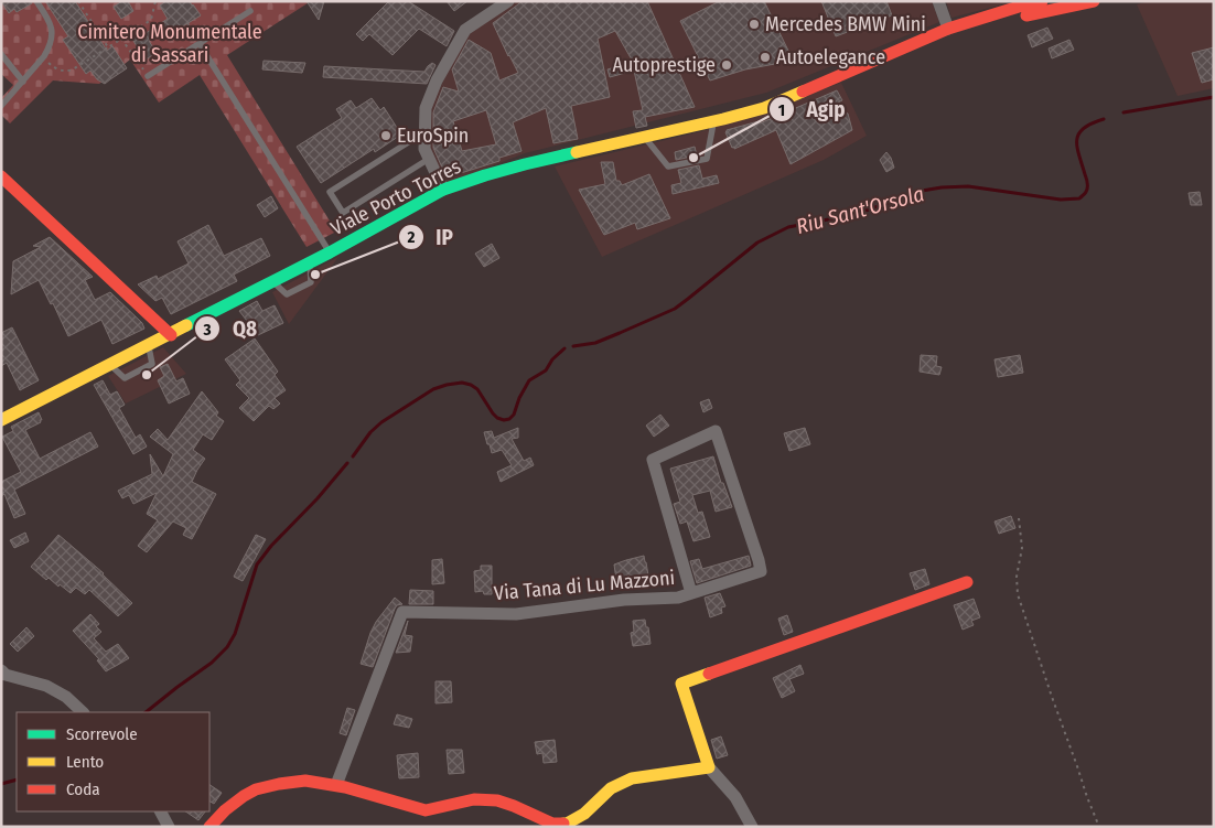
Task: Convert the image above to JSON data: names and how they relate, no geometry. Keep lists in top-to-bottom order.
{
  "streets": {
    "main road": ["Viale Porto Torres"],
    "street": ["Via Tana di Lu Mazzoni"]
  },
  "water": ["Riu Sant'Orsola"],
  "parks": ["Cimitero Monumentale di Sassari"],
  "places": [
    "Mercedes BMW Mini",
    "Autoelegance",
    "Autoprestige",
    "EuroSpin",
    "Agip",
    "IP",
    "Q8"
  ],
  "legend": ["Scorrevole", "Lento", "Coda"]
}
